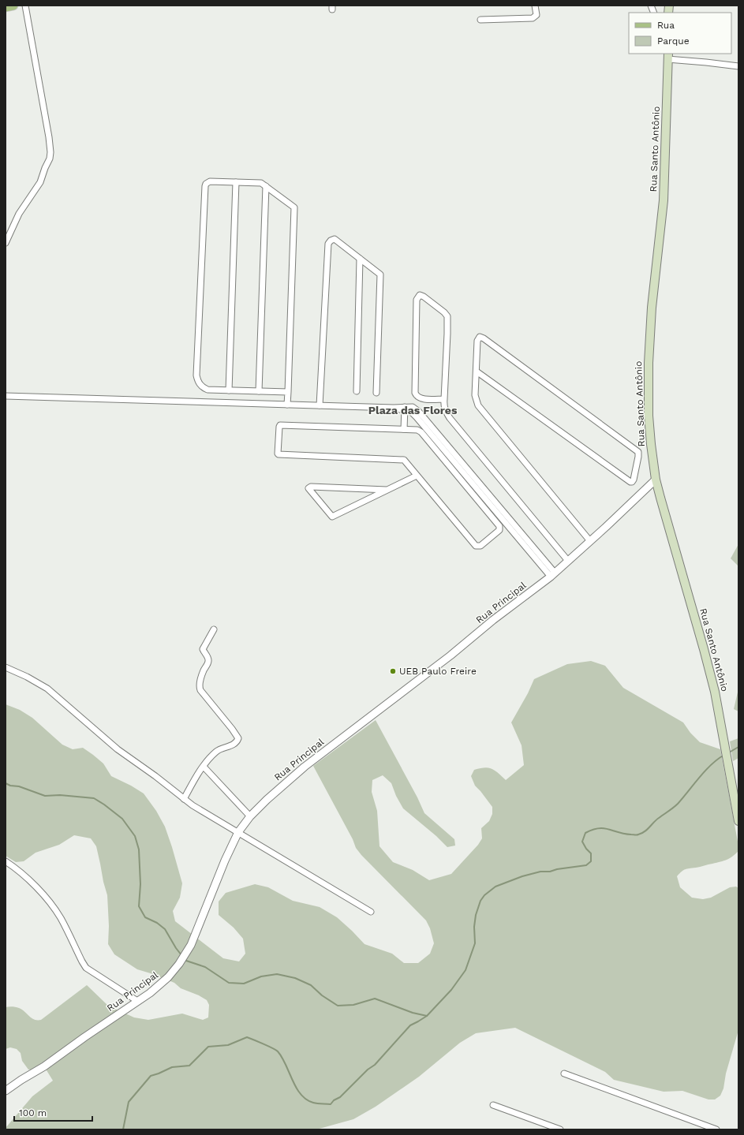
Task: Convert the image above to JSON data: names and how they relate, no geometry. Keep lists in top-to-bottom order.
{
  "streets": {
    "main road": ["Rua Santo Antônio"],
    "street": ["Rua Principal"]
  },
  "crossings": [
    ["Rua Santo Antônio", "Rua Principal"]
  ],
  "districts": ["Plaza das Flores"],
  "places": ["UEB Paulo Freire"],
  "legend": ["Rua", "Parque"],
  "scale_bar": "100 m"
}
